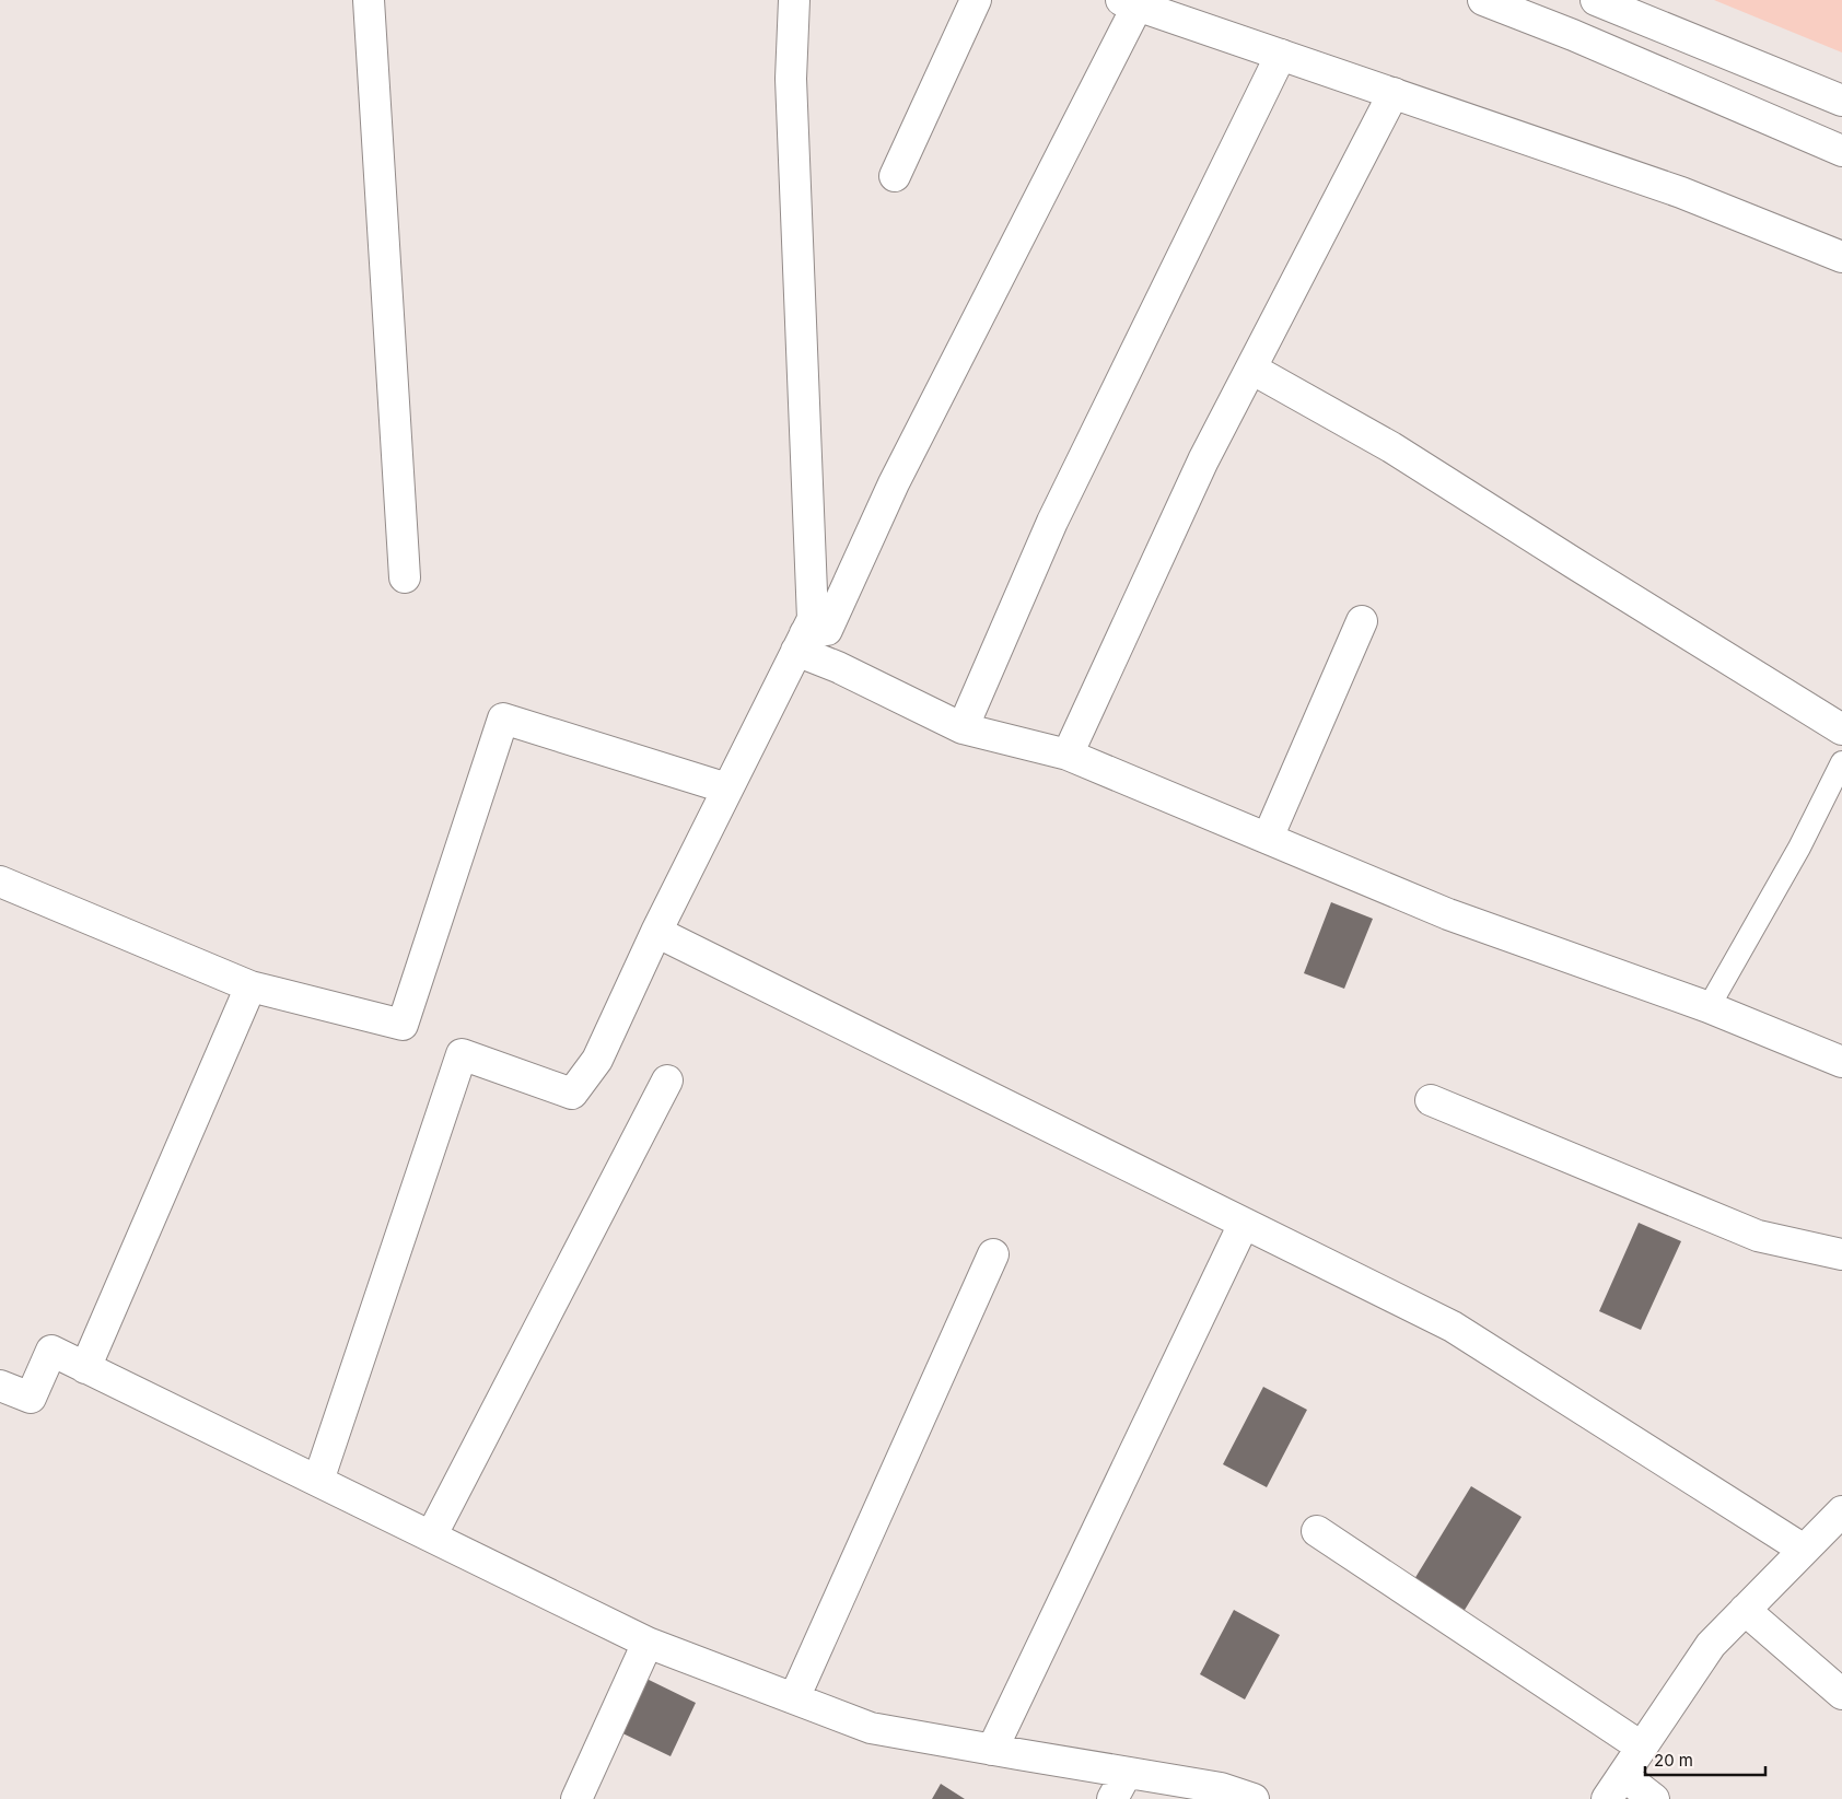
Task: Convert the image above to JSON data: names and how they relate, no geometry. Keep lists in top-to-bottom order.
{
  "scale_bar": "20 m"
}
